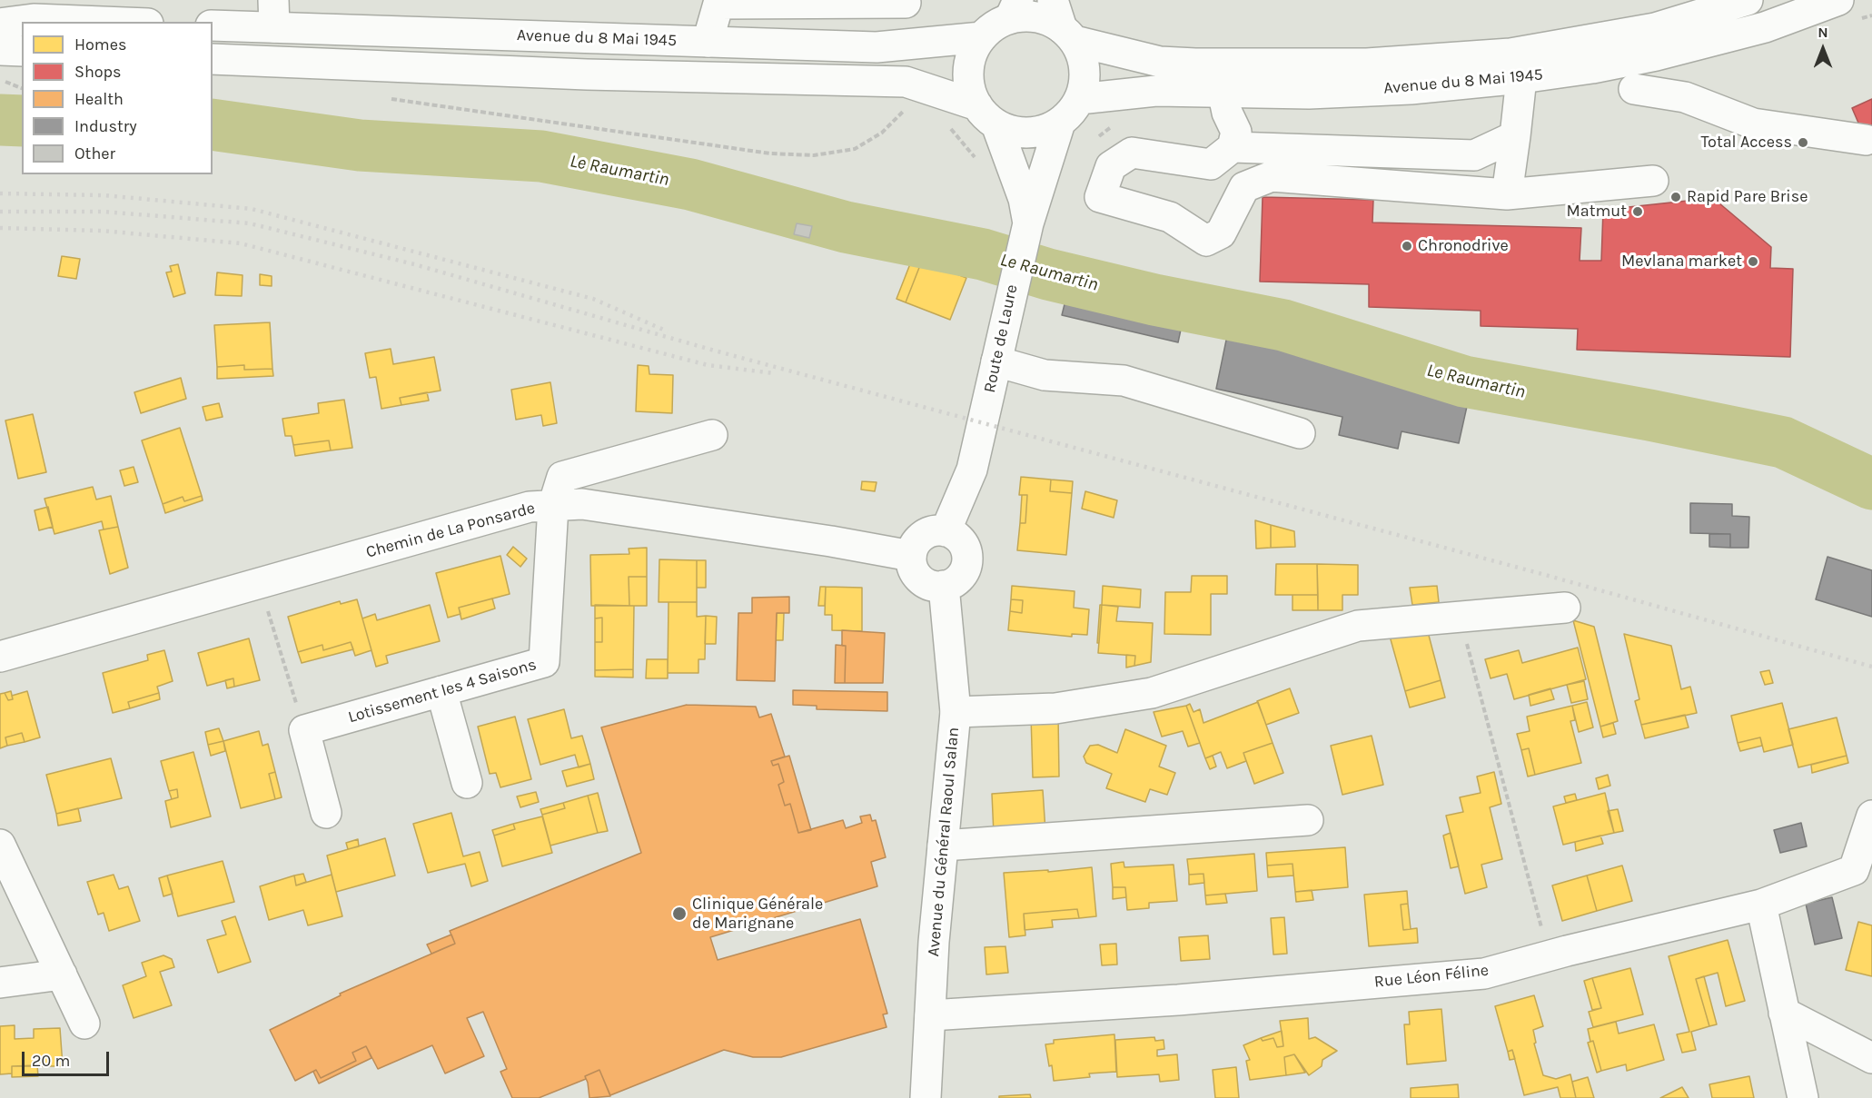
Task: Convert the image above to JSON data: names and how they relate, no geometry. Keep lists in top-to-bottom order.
{
  "streets": {
    "main road": [
      "Avenue du 8 Mai 1945",
      "Route de Laure",
      "Chemin de La Ponsarde",
      "Lotissement les 4 Saisons",
      "Avenue du Général Raoul Salan",
      "Rue Léon Féline"
    ]
  },
  "crossings": [
    ["Avenue du 8 Mai 1945", "Route de Laure"],
    ["Route de Laure", "Chemin de La Ponsarde"],
    ["Route de Laure", "Avenue du Général Raoul Salan"],
    ["Chemin de La Ponsarde", "Lotissement les 4 Saisons"],
    ["Chemin de La Ponsarde", "Avenue du Général Raoul Salan"],
    ["Avenue du Général Raoul Salan", "Rue Léon Féline"]
  ],
  "water": ["Le Raumartin"],
  "places": [
    "Total Access",
    "Rapid Pare Brise",
    "Matmut",
    "Chronodrive",
    "Mevlana market",
    "Clinique Générale de Marignane"
  ],
  "legend": [
    "Homes",
    "Shops",
    "Health",
    "Industry",
    "Other"
  ],
  "scale_bar": "20 m",
  "north": "top"
}
